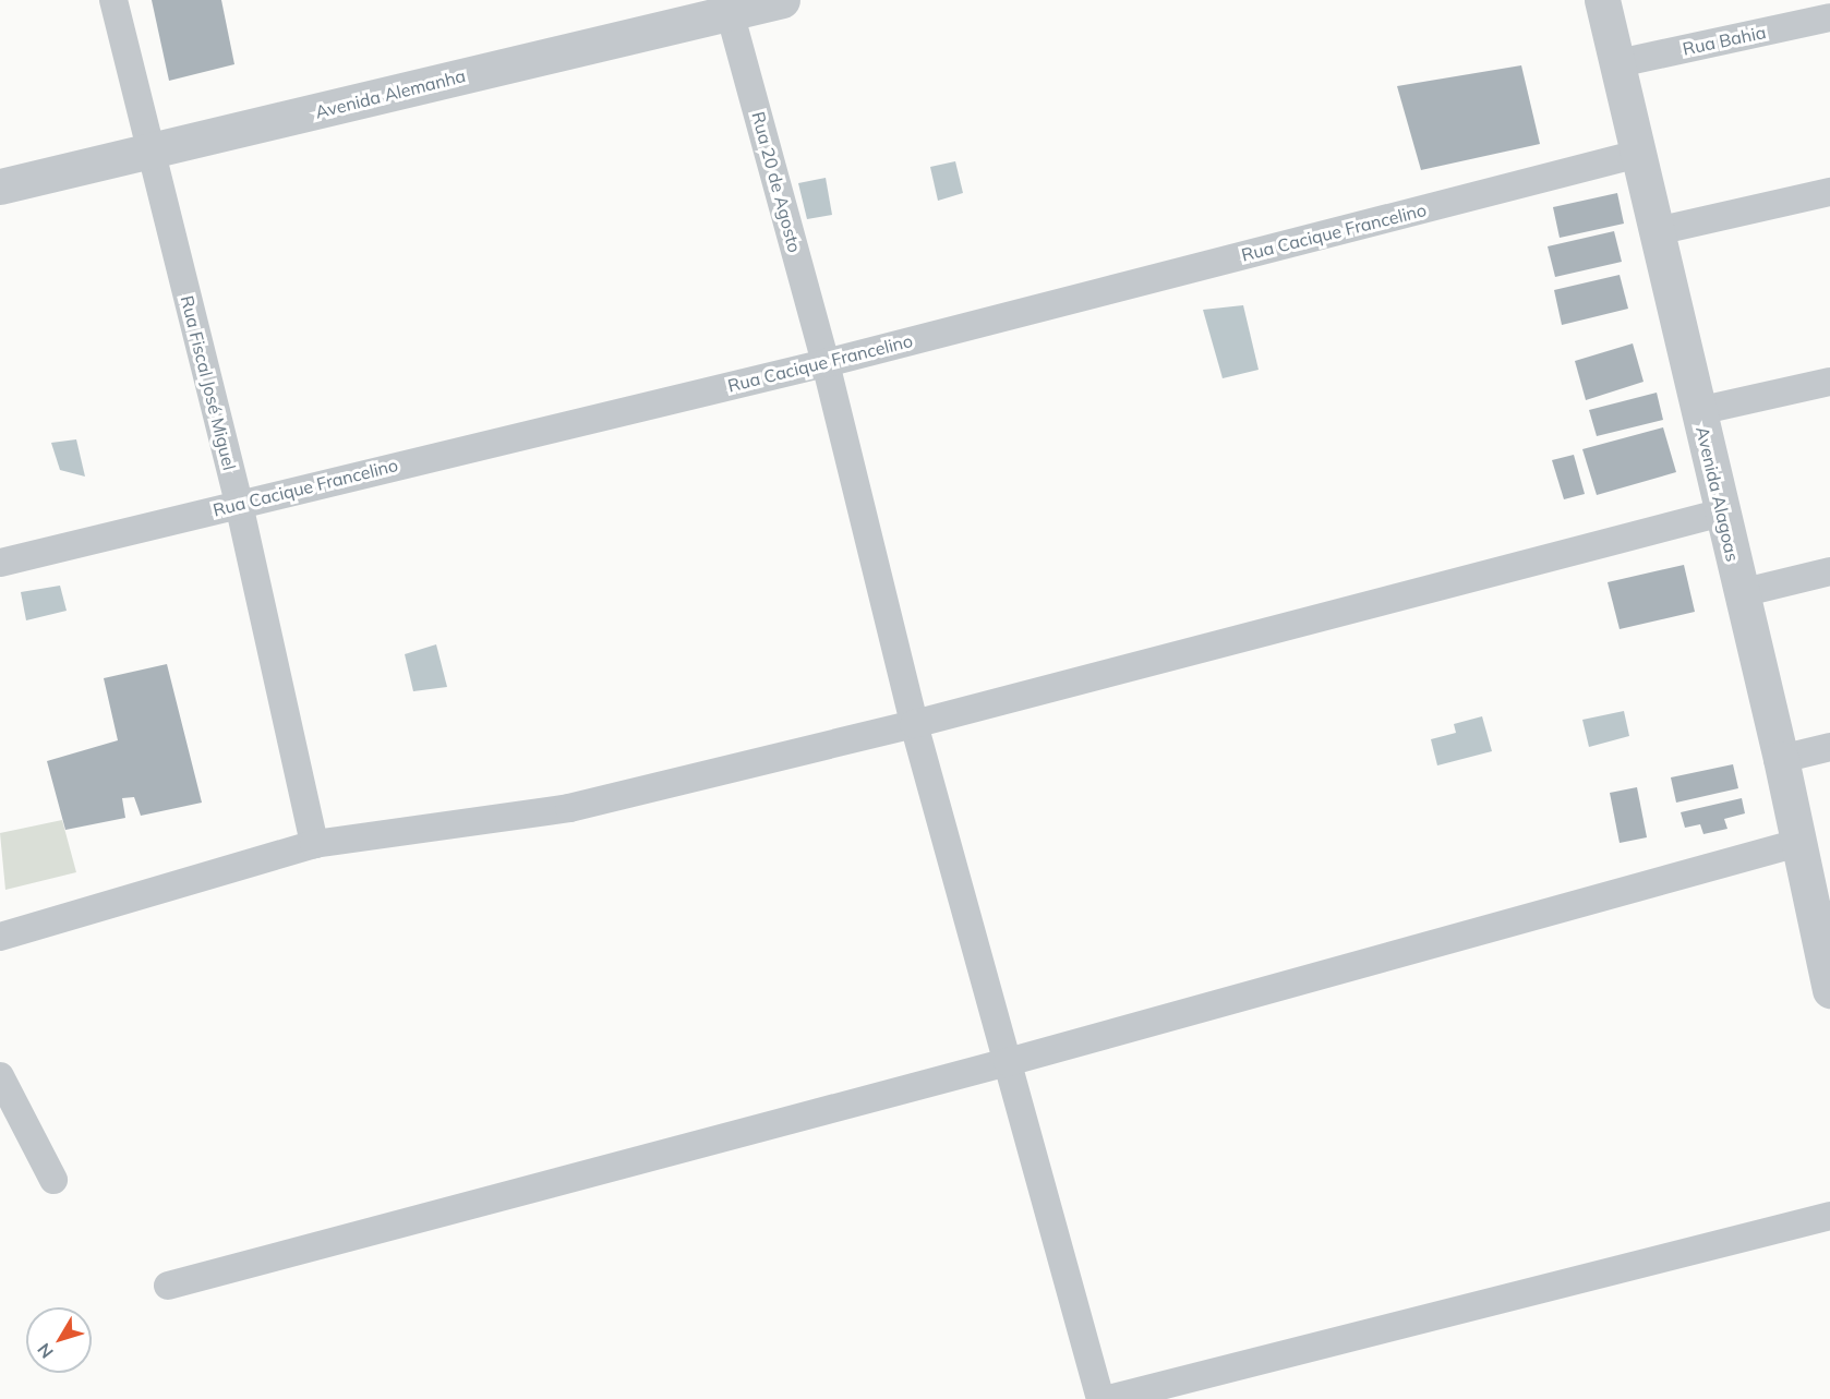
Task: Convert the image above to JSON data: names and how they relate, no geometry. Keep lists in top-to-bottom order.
{
  "streets": {
    "street": [
      "Rua Bahia",
      "Avenida Alemanha",
      "Rua 20 de Agosto",
      "Rua Cacique Francelino",
      "Rua Fiscal José Miguel",
      "Avenida Alagoas"
    ]
  },
  "crossings": [
    ["Rua Bahia", "Avenida Alagoas"],
    ["Avenida Alemanha", "Rua 20 de Agosto"],
    ["Avenida Alemanha", "Rua Fiscal José Miguel"],
    ["Rua 20 de Agosto", "Rua Cacique Francelino"],
    ["Rua Cacique Francelino", "Rua Fiscal José Miguel"],
    ["Rua Cacique Francelino", "Avenida Alagoas"]
  ],
  "north": "bottom left"
}
